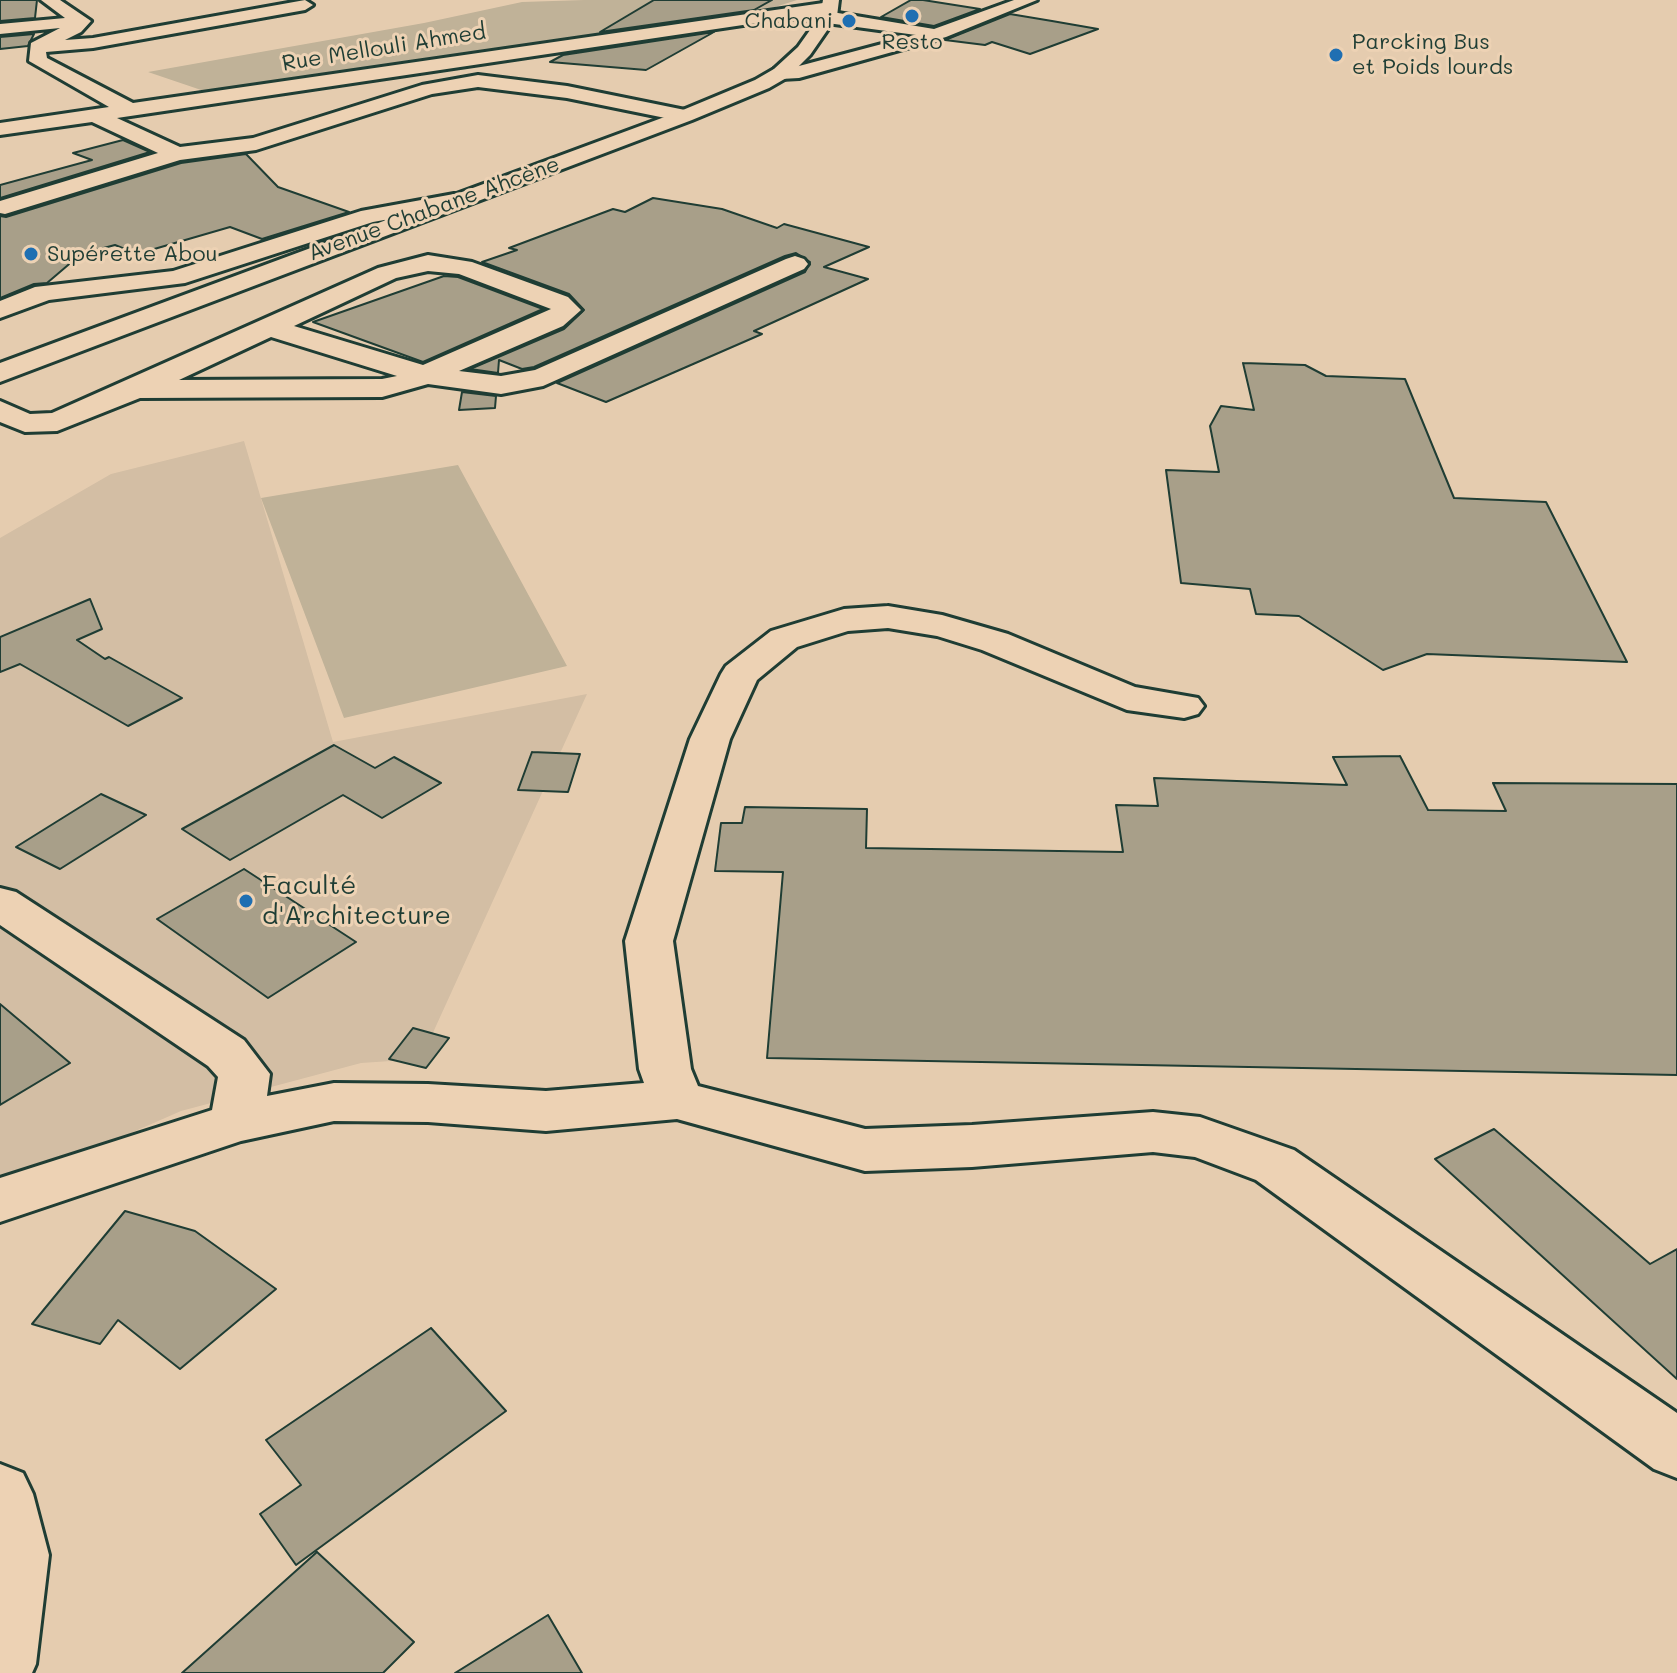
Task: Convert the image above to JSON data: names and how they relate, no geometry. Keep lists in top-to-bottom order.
{
  "streets": {
    "street": ["Rue Mellouli Ahmed", "Avenue Chabane Ahcène"]
  },
  "places": [
    "Resto",
    "Chabani",
    "Parcking Bus et Poids lourds",
    "Supérette Abou",
    "Faculté d'Architecture"
  ]
}
